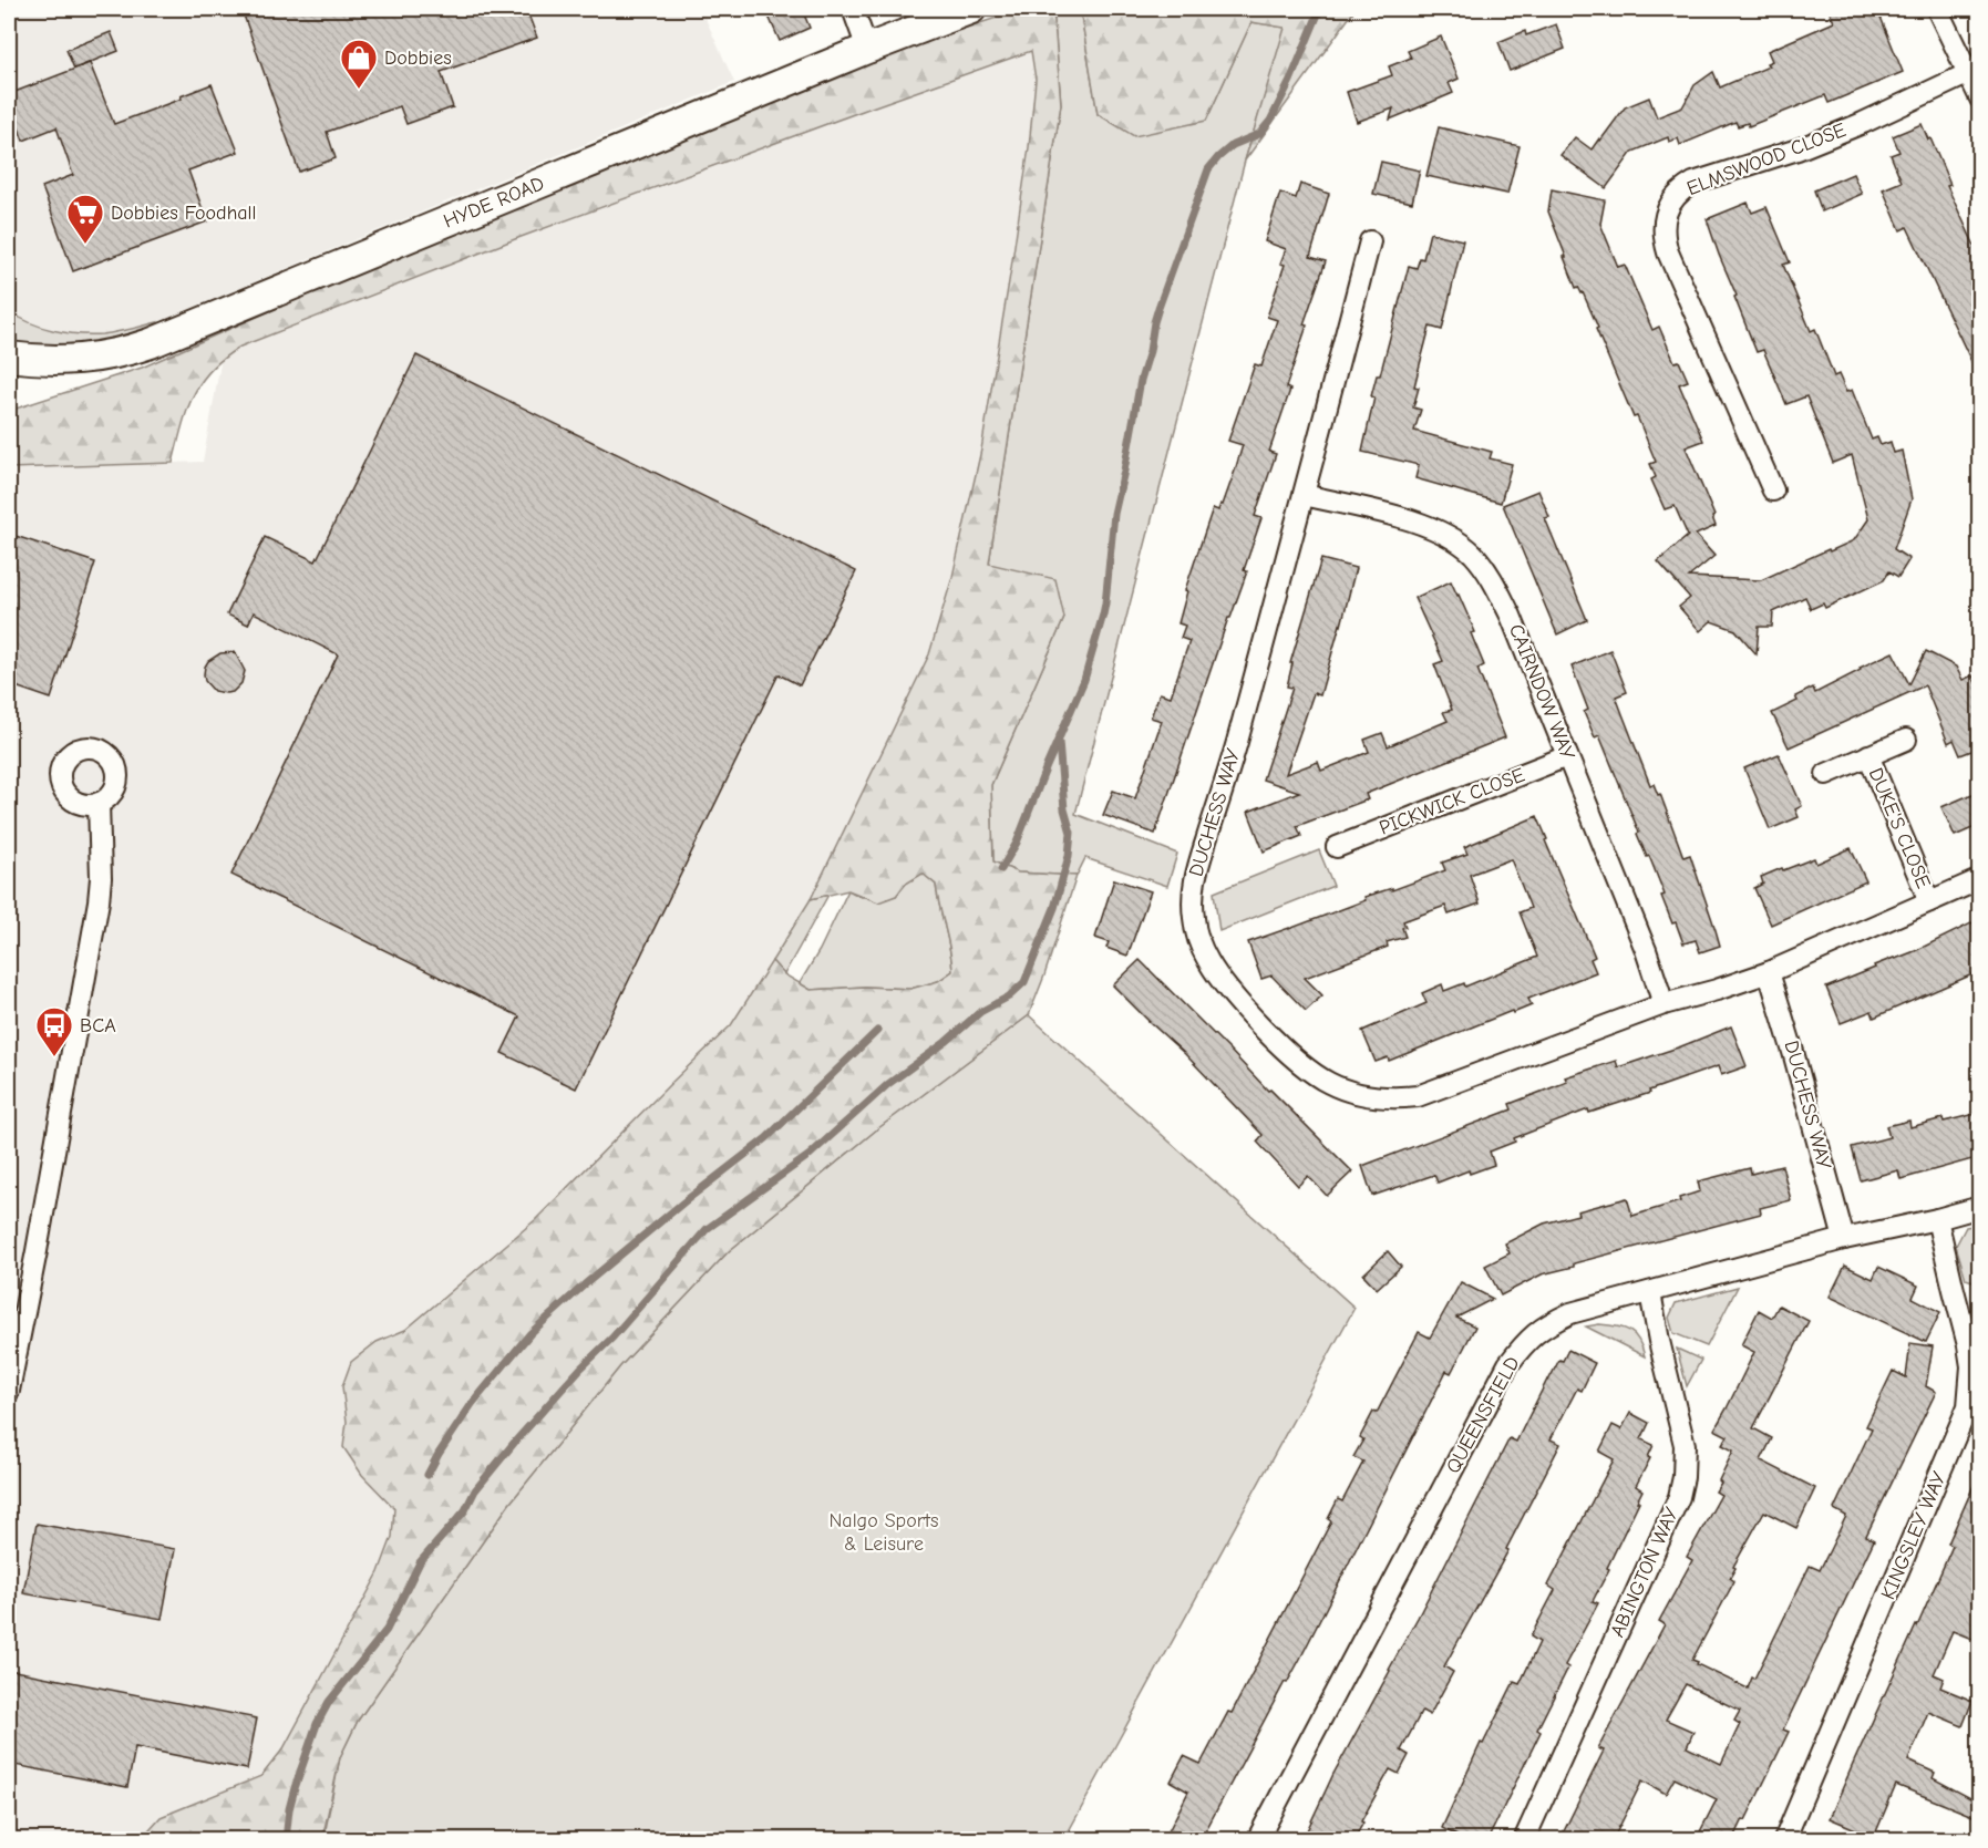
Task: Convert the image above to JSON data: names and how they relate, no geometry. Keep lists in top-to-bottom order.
{
  "streets": {
    "main road": ["HYDE ROAD"],
    "street": [
      "ELMSWOOD CLOSE",
      "CAIRNDOW WAY",
      "PICKWICK CLOSE",
      "DUCHESS WAY",
      "DUKE'S CLOSE",
      "QUEENSFIELD",
      "KINGSLEY WAY",
      "ABINGTON WAY"
    ]
  },
  "crossings": [
    ["CAIRNDOW WAY", "PICKWICK CLOSE"],
    ["CAIRNDOW WAY", "DUCHESS WAY"],
    ["DUCHESS WAY", "DUKE'S CLOSE"],
    ["DUCHESS WAY", "QUEENSFIELD"],
    ["QUEENSFIELD", "KINGSLEY WAY"],
    ["QUEENSFIELD", "ABINGTON WAY"]
  ],
  "parks": ["Nalgo Sports & Leisure"],
  "places": {
    "shop": ["Dobbies"],
    "supermarket": ["Dobbies Foodhall"],
    "bus stop": ["BCA"]
  }
}
